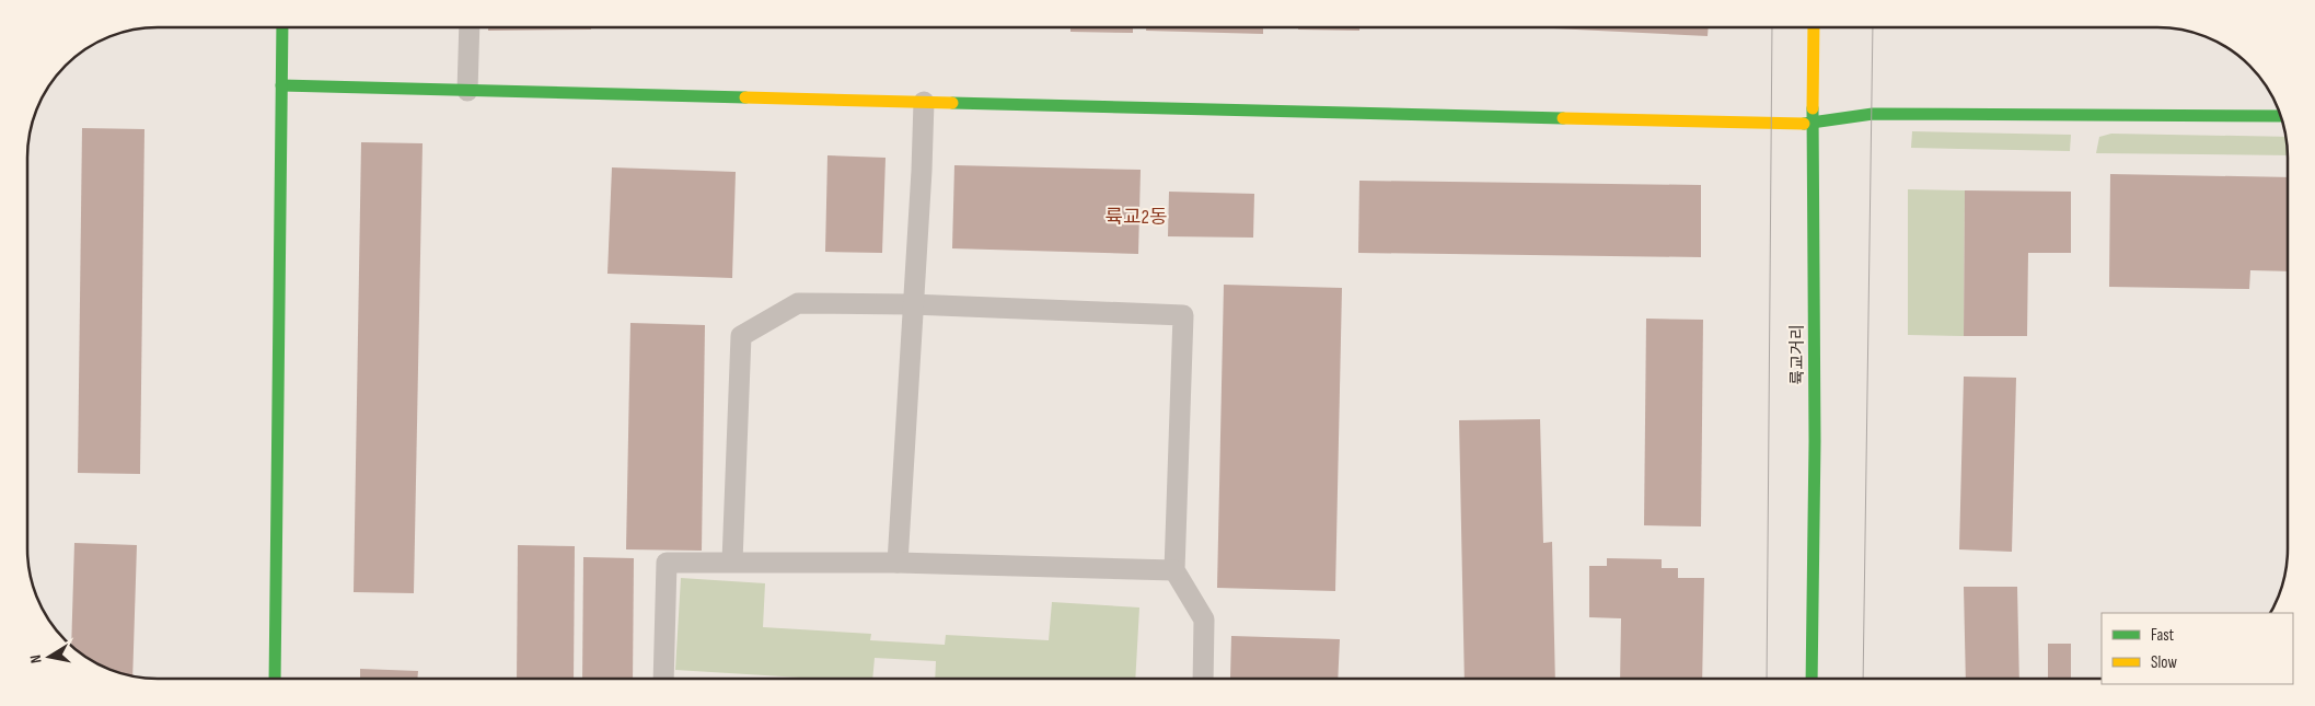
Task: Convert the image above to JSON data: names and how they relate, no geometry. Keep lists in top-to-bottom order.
{
  "streets": {
    "street": ["륙교거리"]
  },
  "districts": ["륙교2동"],
  "legend": ["Fast", "Slow"],
  "north": "left"
}
